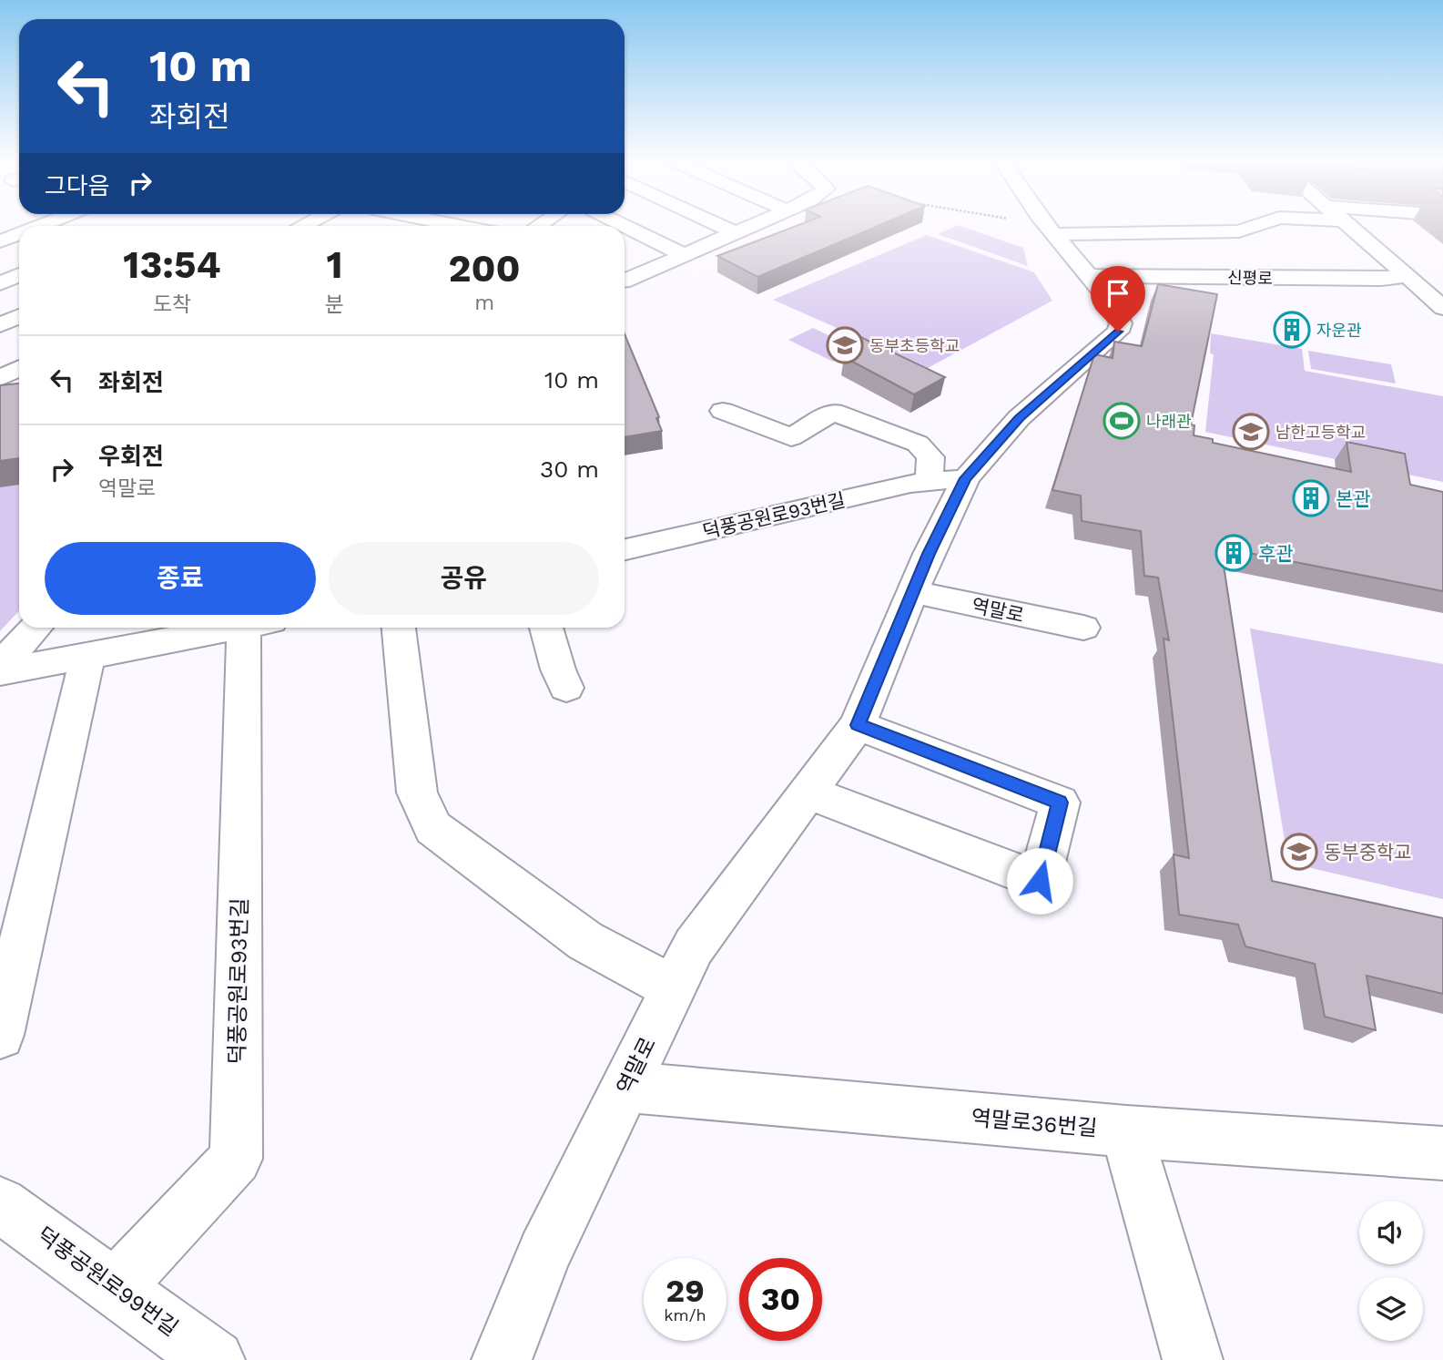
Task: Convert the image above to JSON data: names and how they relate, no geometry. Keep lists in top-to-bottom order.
{
  "streets": {
    "street": [
      "신평로",
      "덕풍공원로93번길",
      "역말로",
      "역말로36번길",
      "덕풍공원로99번길"
    ]
  },
  "crossings": [
    ["신평로", "역말로"],
    ["덕풍공원로93번길", "역말로"],
    ["덕풍공원로93번길", "덕풍공원로99번길"],
    ["역말로", "역말로36번길"]
  ],
  "places": {
    "building": ["자운관", "본관", "후관"],
    "school or university": ["동부초등학교", "남한고등학교", "동부중학교"],
    "sports": ["나래관"]
  },
  "page": {
    "turn": ["10 m", "좌회전"],
    "then": "그다음",
    "eta": [
      "13:54",
      "도착",
      "1",
      "분",
      "200",
      "m"
    ],
    "list": [
      {
        "name": "좌회전",
        "value": "10 m"
      },
      {
        "name": "우회전",
        "note": "역말로",
        "value": "30 m"
      }
    ],
    "buttons": ["종료", "공유"],
    "speed": "29 km/h",
    "limit": "30"
  }
}
